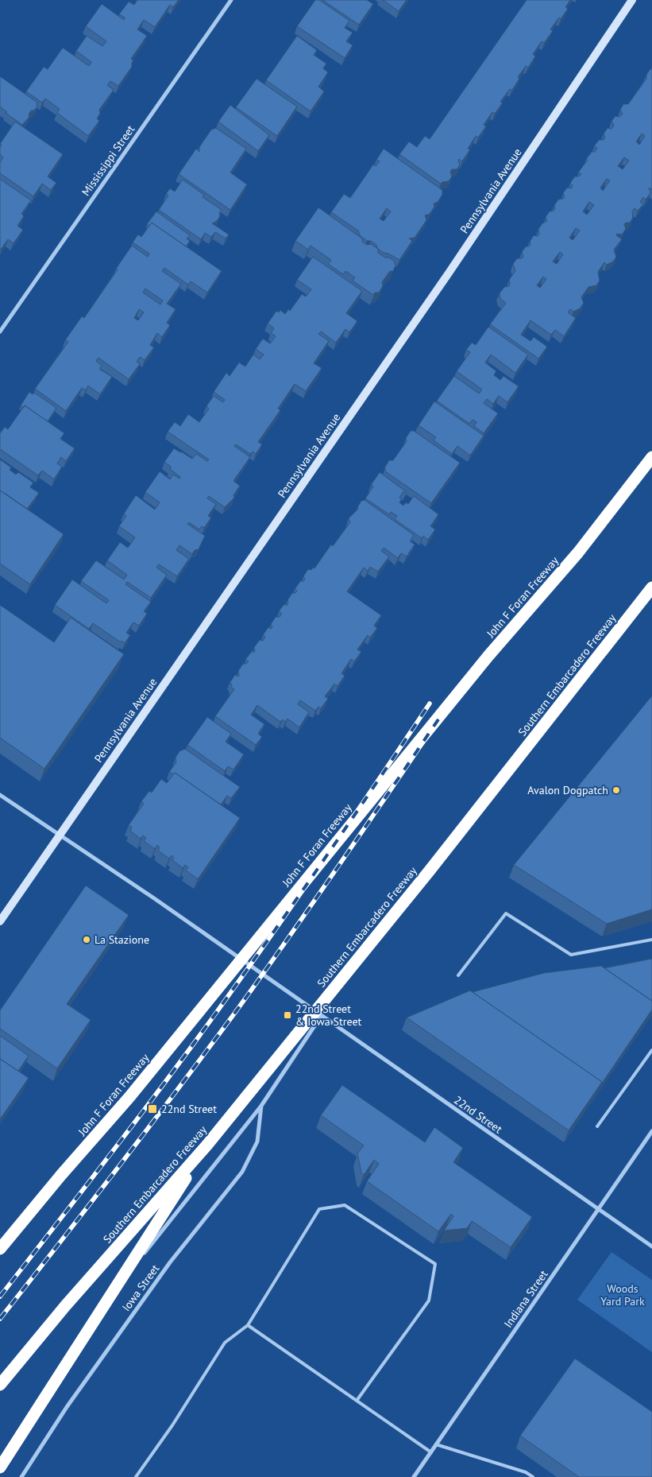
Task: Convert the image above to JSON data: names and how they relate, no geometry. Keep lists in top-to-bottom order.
{
  "streets": {
    "highway": ["John F Foran Freeway", "Southern Embarcadero Freeway"],
    "main road": ["Pennsylvania Avenue"],
    "street": [
      "Mississippi Street",
      "22nd Street",
      "Iowa Street",
      "Indiana Street"
    ]
  },
  "crossings": [
    ["Pennsylvania Avenue", "22nd Street"],
    ["22nd Street", "Iowa Street"],
    ["22nd Street", "Indiana Street"]
  ],
  "parks": ["Woods Yard Park"],
  "places": {
    "other": ["Avalon Dogpatch", "La Stazione"],
    "transit": ["22nd Street & Iowa Street", "22nd Street"]
  }
}
